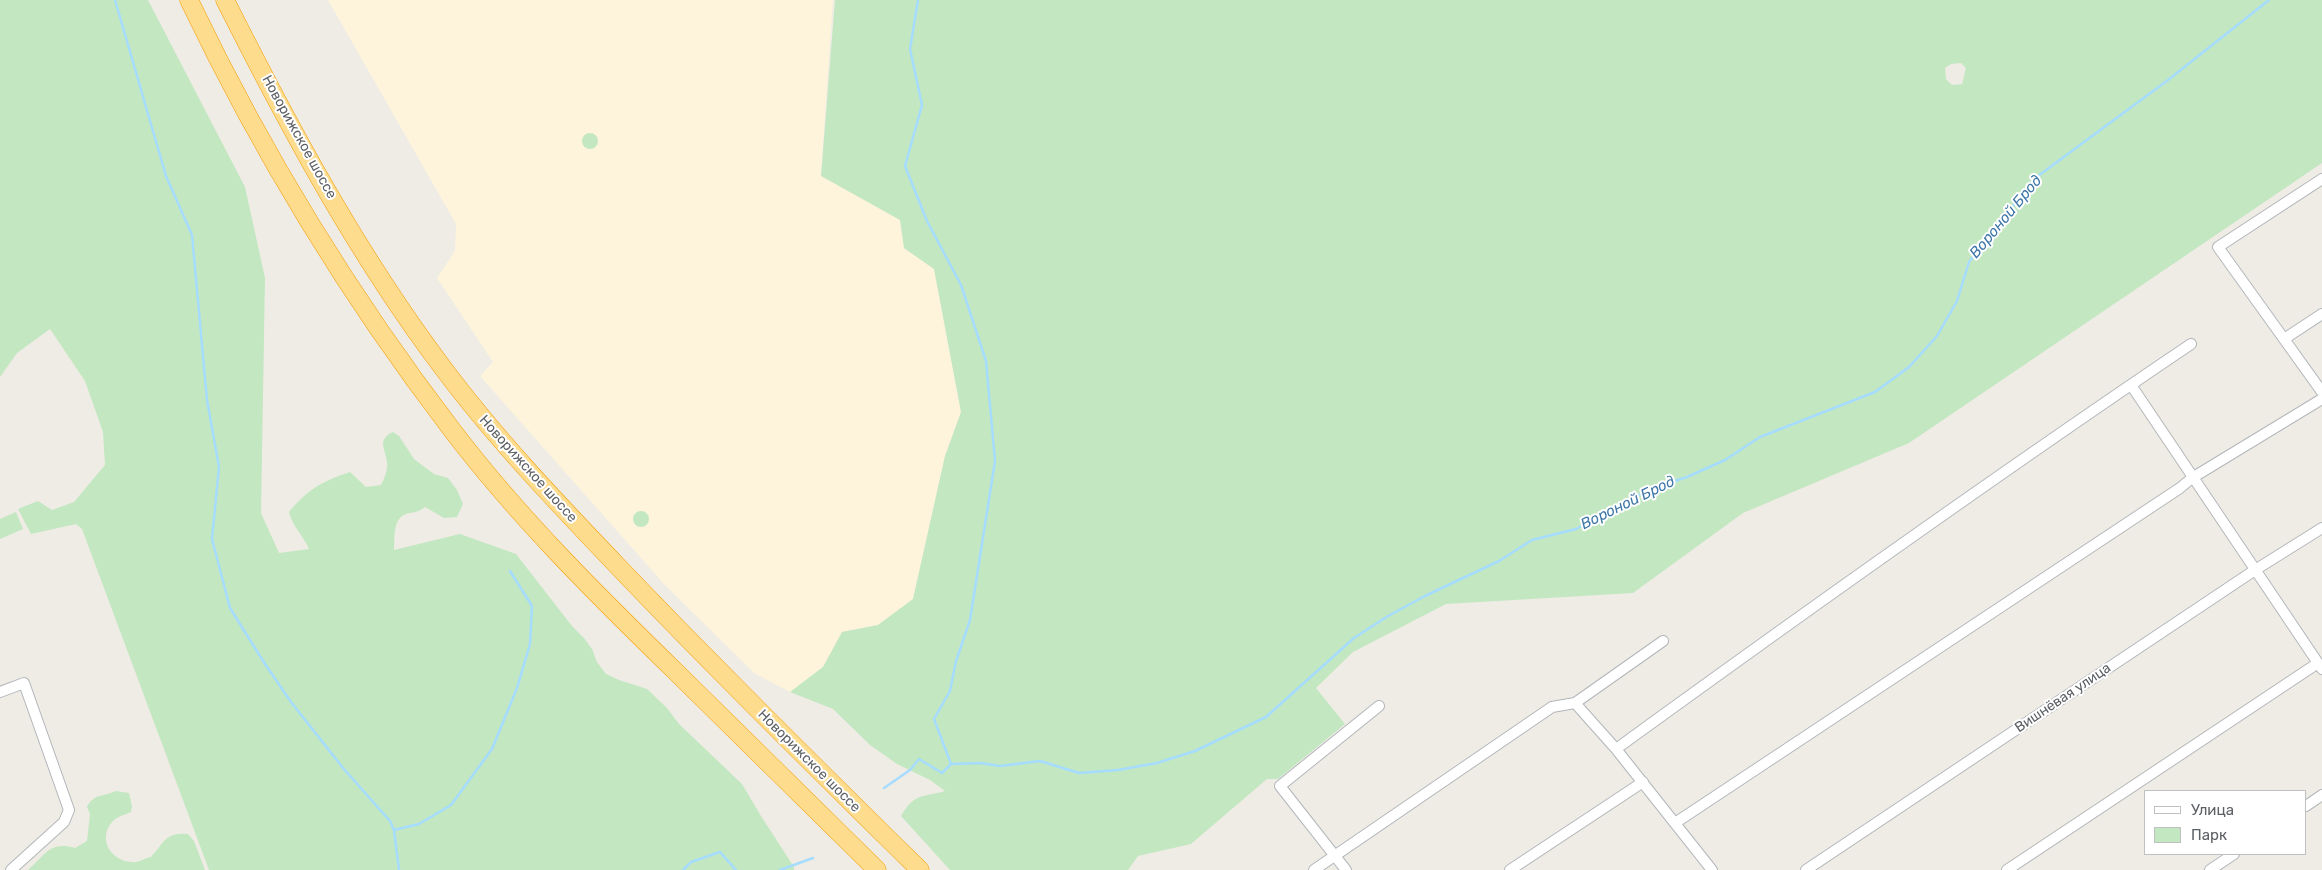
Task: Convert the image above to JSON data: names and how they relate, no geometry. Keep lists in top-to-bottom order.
{
  "streets": {
    "highway": ["Новорижское шоссе"],
    "street": ["Вишнёвая улица"]
  },
  "water": ["Вороной Брод"],
  "legend": ["Улица", "Парк"]
}
